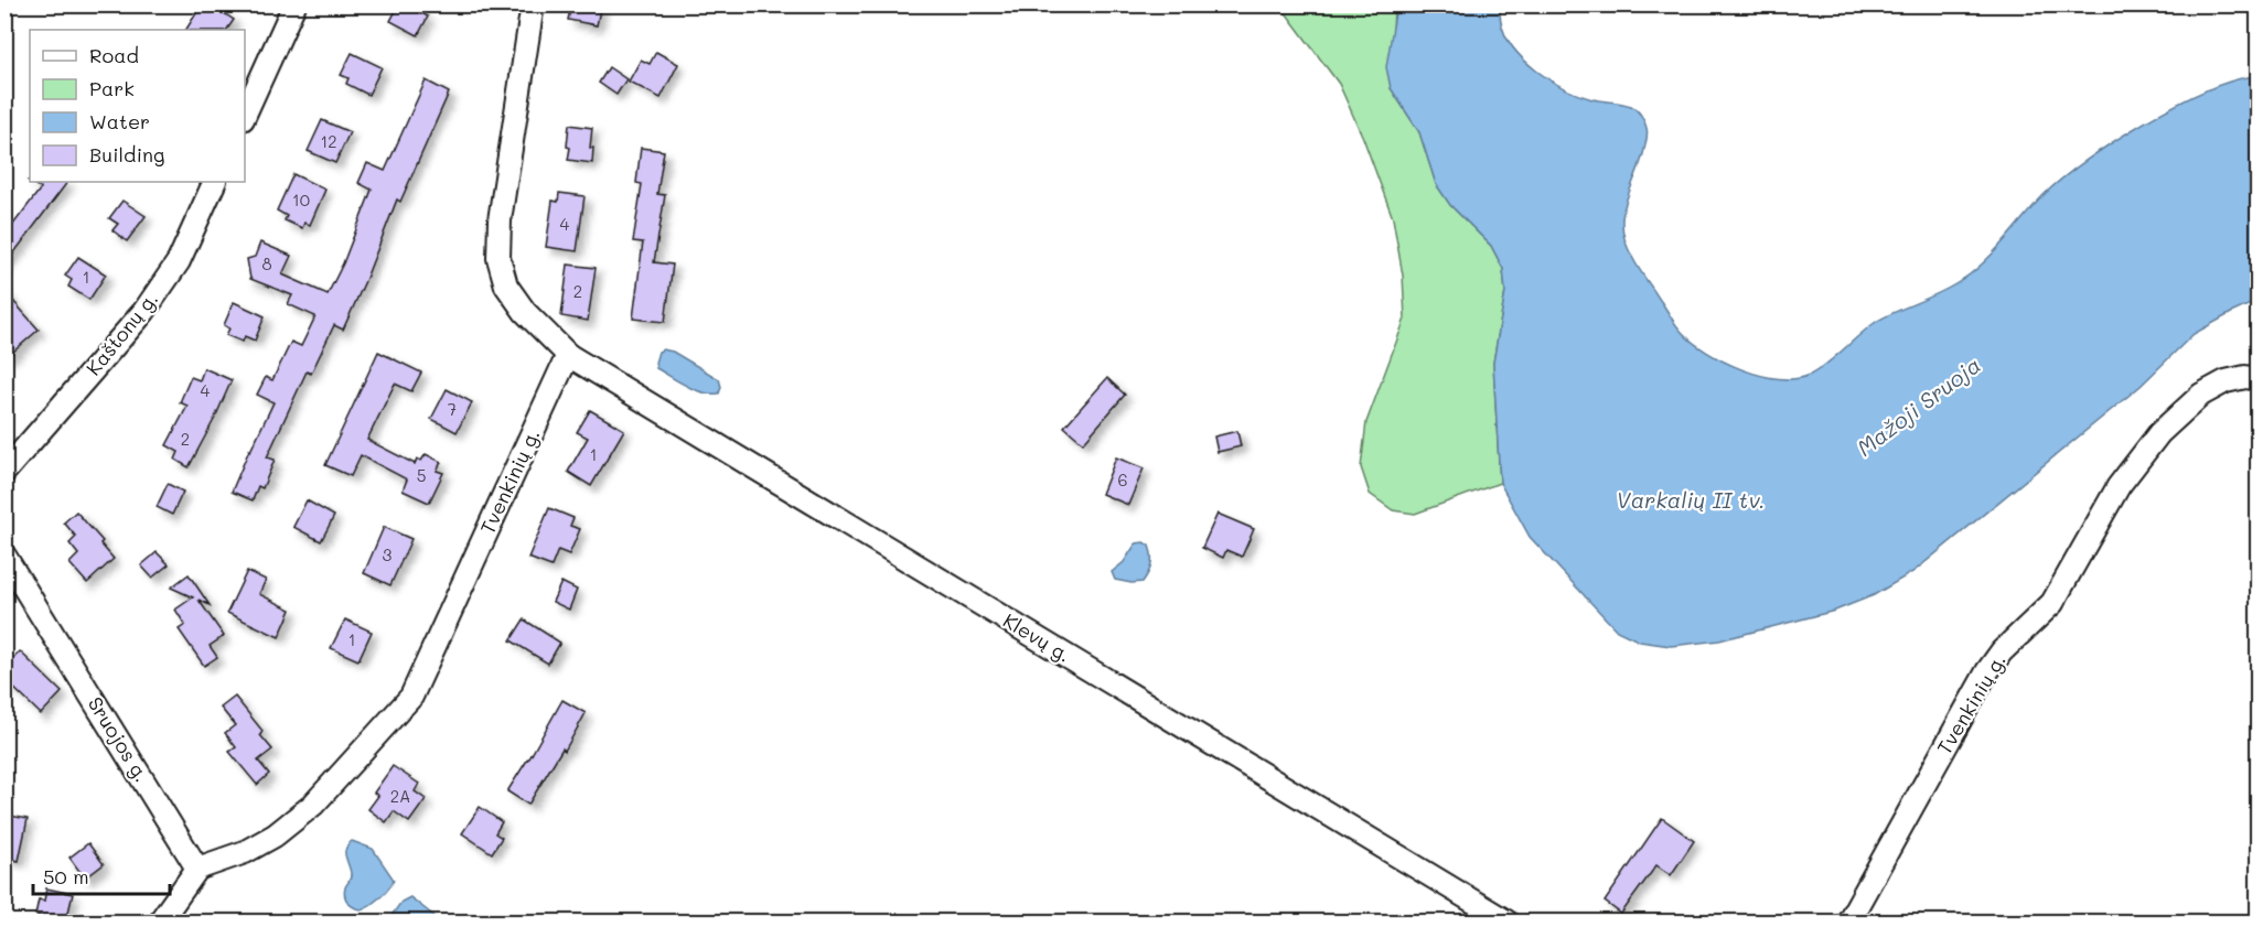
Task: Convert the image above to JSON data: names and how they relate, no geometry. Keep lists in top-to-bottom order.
{
  "streets": {
    "street": [
      "Kaštonų g.",
      "Tvenkinių g.",
      "Klevų g.",
      "Sruojos g."
    ]
  },
  "crossings": [
    ["Tvenkinių g.", "Klevų g."],
    ["Tvenkinių g.", "Sruojos g."]
  ],
  "water": ["Mažoji Sruoja", "Varkalių II tv."],
  "house_numbers": [
    "12",
    "10",
    "4",
    "8",
    "1",
    "2",
    "4",
    "7",
    "2",
    "1",
    "5",
    "6",
    "3",
    "1",
    "2A"
  ],
  "legend": [
    "Road",
    "Park",
    "Water",
    "Building"
  ],
  "scale_bar": "50 m"
}
